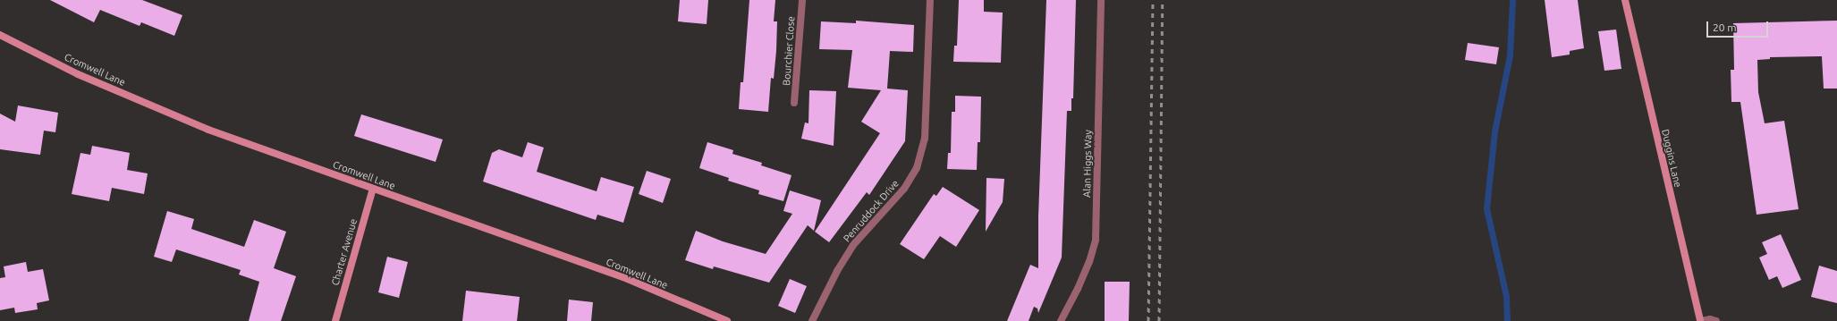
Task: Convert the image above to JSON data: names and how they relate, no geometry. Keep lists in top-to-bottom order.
{
  "streets": {
    "street": [
      "Bourchier Close",
      "Cromwell Lane",
      "Duggins Lane",
      "Alan Higgs Way",
      "Penruddock Drive",
      "Charter Avenue"
    ]
  },
  "crossings": [
    ["Cromwell Lane", "Charter Avenue"]
  ],
  "scale_bar": "20 m"
}
